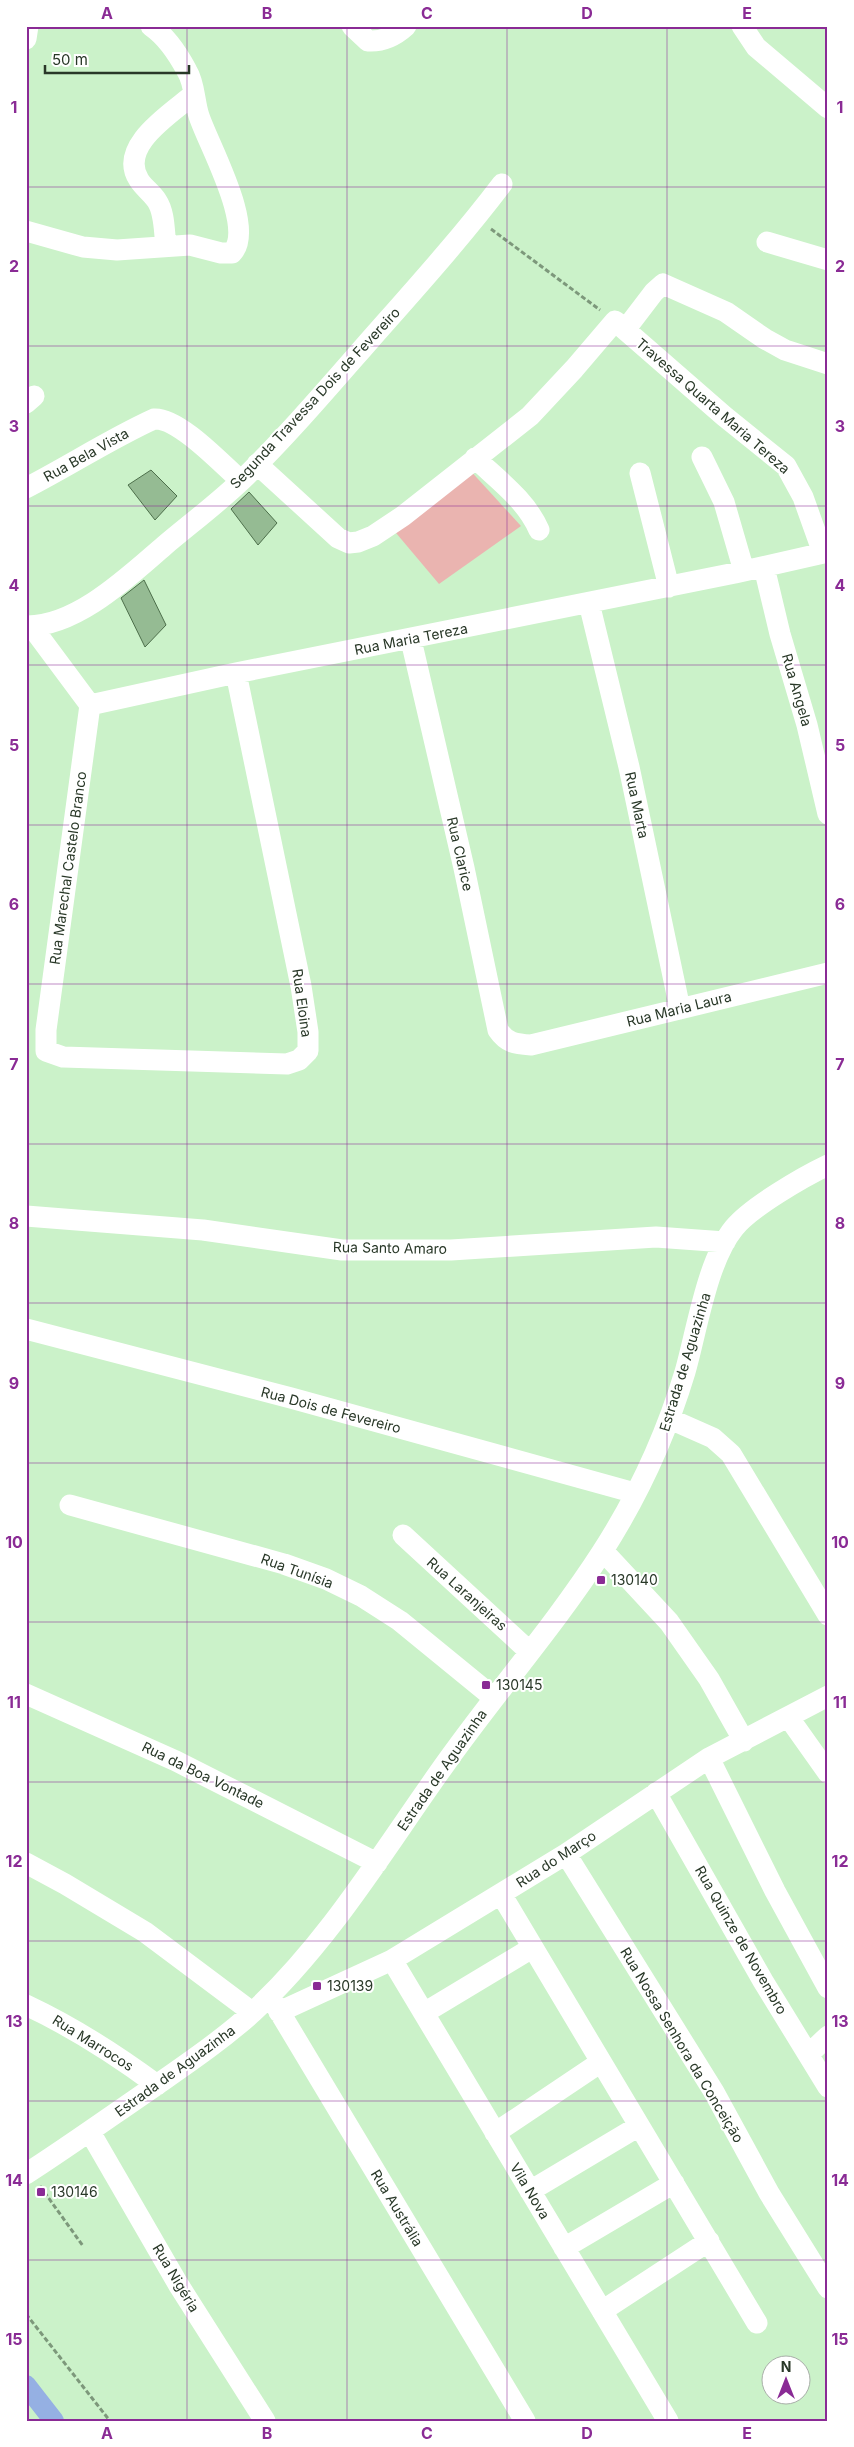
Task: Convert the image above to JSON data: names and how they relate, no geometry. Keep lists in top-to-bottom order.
{
  "streets": {
    "street": [
      "Segunda Travessa Dois de Fevereiro",
      "Travessa Quarta Maria Tereza",
      "Rua Bela Vista",
      "Rua Maria Tereza",
      "Rua Angela",
      "Rua Marta",
      "Rua Clarice",
      "Rua Marechal Castelo Branco",
      "Rua Eloina",
      "Rua Maria Laura",
      "Rua Santo Amaro",
      "Estrada de Aguazinha",
      "Rua Dois de Fevereiro",
      "Rua Tunísia",
      "Rua Laranjeiras",
      "Rua da Boa Vontade",
      "Rua do Março",
      "Rua Quinze de Novembro",
      "Rua Marrocos",
      "Rua Nossa Senhora da Conceição",
      "Vila Nova",
      "Rua Austrália",
      "Rua Nigéria"
    ]
  },
  "crossings": [
    ["Segunda Travessa Dois de Fevereiro", "Rua Bela Vista"],
    ["Travessa Quarta Maria Tereza", "Rua Maria Tereza"],
    ["Rua Maria Tereza", "Rua Angela"],
    ["Rua Maria Tereza", "Rua Marta"],
    ["Rua Maria Tereza", "Rua Clarice"],
    ["Rua Maria Tereza", "Rua Marechal Castelo Branco"],
    ["Rua Maria Tereza", "Rua Eloina"],
    ["Rua Marta", "Rua Maria Laura"],
    ["Rua Clarice", "Rua Maria Laura"],
    ["Rua Marechal Castelo Branco", "Rua Eloina"],
    ["Rua Santo Amaro", "Estrada de Aguazinha"],
    ["Estrada de Aguazinha", "Rua Dois de Fevereiro"],
    ["Estrada de Aguazinha", "Rua Tunísia"],
    ["Estrada de Aguazinha", "Rua Laranjeiras"],
    ["Estrada de Aguazinha", "Rua da Boa Vontade"],
    ["Estrada de Aguazinha", "Rua do Março"],
    ["Estrada de Aguazinha", "Rua Marrocos"],
    ["Estrada de Aguazinha", "Rua Austrália"],
    ["Estrada de Aguazinha", "Rua Nigéria"],
    ["Rua do Março", "Rua Quinze de Novembro"],
    ["Rua do Março", "Rua Nossa Senhora da Conceição"],
    ["Rua do Março", "Vila Nova"],
    ["Rua do Março", "Rua Austrália"]
  ],
  "places": {
    "transit": [
      "130140",
      "130145",
      "130139",
      "130146"
    ]
  },
  "scale_bar": "50 m",
  "north": "top",
  "grid": {
    "columns": [
      "A",
      "B",
      "C",
      "D",
      "E"
    ],
    "rows": [
      "1",
      "2",
      "3",
      "4",
      "5",
      "6",
      "7",
      "8",
      "9",
      "10",
      "11",
      "12",
      "13",
      "14",
      "15"
    ]
  }
}
